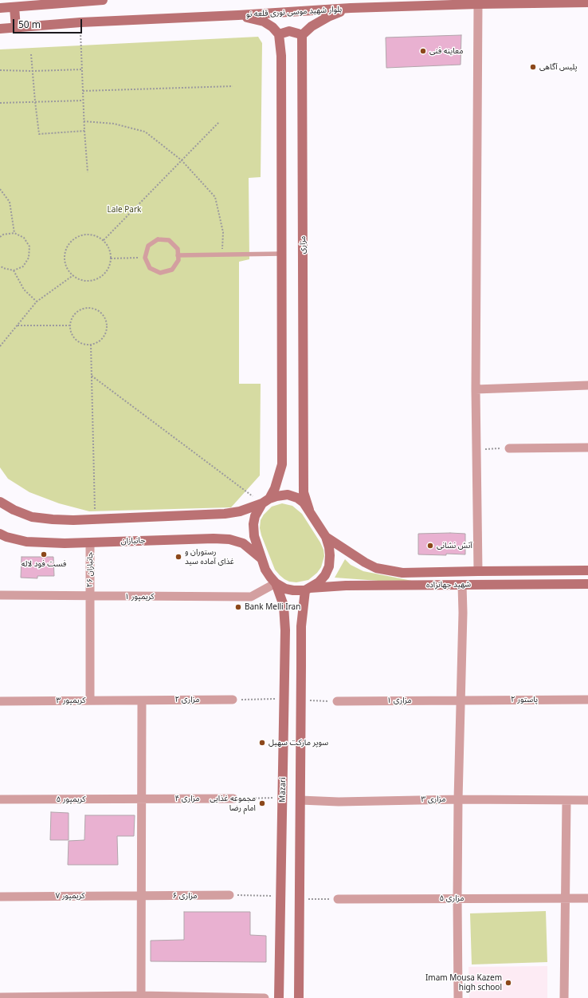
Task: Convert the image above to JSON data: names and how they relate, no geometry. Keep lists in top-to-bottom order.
{
  "streets": {
    "main road": [
      "بلوار شهید موسی نوری قلعه نو",
      "مزاری",
      "جانبازان",
      "شهید جهانزاده",
      "Mazari"
    ],
    "street": [
      "جانبازان ۲۶",
      "کریمپور ۱",
      "مزاری ۲",
      "پاستور ۲",
      "کریمپور ۳",
      "مزاری ۱",
      "مزاری ۴",
      "کریمپور ۵",
      "مزاری ۳",
      "کریمپور ۷",
      "مزاری ۶",
      "مزاری ۵"
    ]
  },
  "crossings": [
    ["مزاری", "جانبازان"],
    ["مزاری", "شهید جهانزاده"],
    ["مزاری", "کریمپور ۱"],
    ["مزاری", "Mazari"],
    ["جانبازان", "جانبازان ۲۶"],
    ["جانبازان", "شهید جهانزاده"],
    ["جانبازان", "کریمپور ۱"],
    ["جانبازان", "Mazari"],
    ["جانبازان ۲۶", "کریمپور ۱"],
    ["جانبازان ۲۶", "کریمپور ۳"],
    ["شهید جهانزاده", "کریمپور ۱"],
    ["شهید جهانزاده", "Mazari"],
    ["کریمپور ۱", "Mazari"],
    ["مزاری ۲", "کریمپور ۳"],
    ["پاستور ۲", "مزاری ۱"],
    ["مزاری ۴", "کریمپور ۵"],
    ["کریمپور ۷", "مزاری ۶"]
  ],
  "parks": ["Lale Park"],
  "places": [
    "معاینه فنی",
    "پلیس آگاهی",
    "آتش نشانی",
    "فست فود لاله",
    "رستوران و غذای آماده سید",
    "Bank Melli Iran",
    "سوپر مارکت سهیل",
    "مجموعه غذایی امام رضا",
    "Imam Mousa Kazem high school"
  ],
  "scale_bar": "50 m"
}
